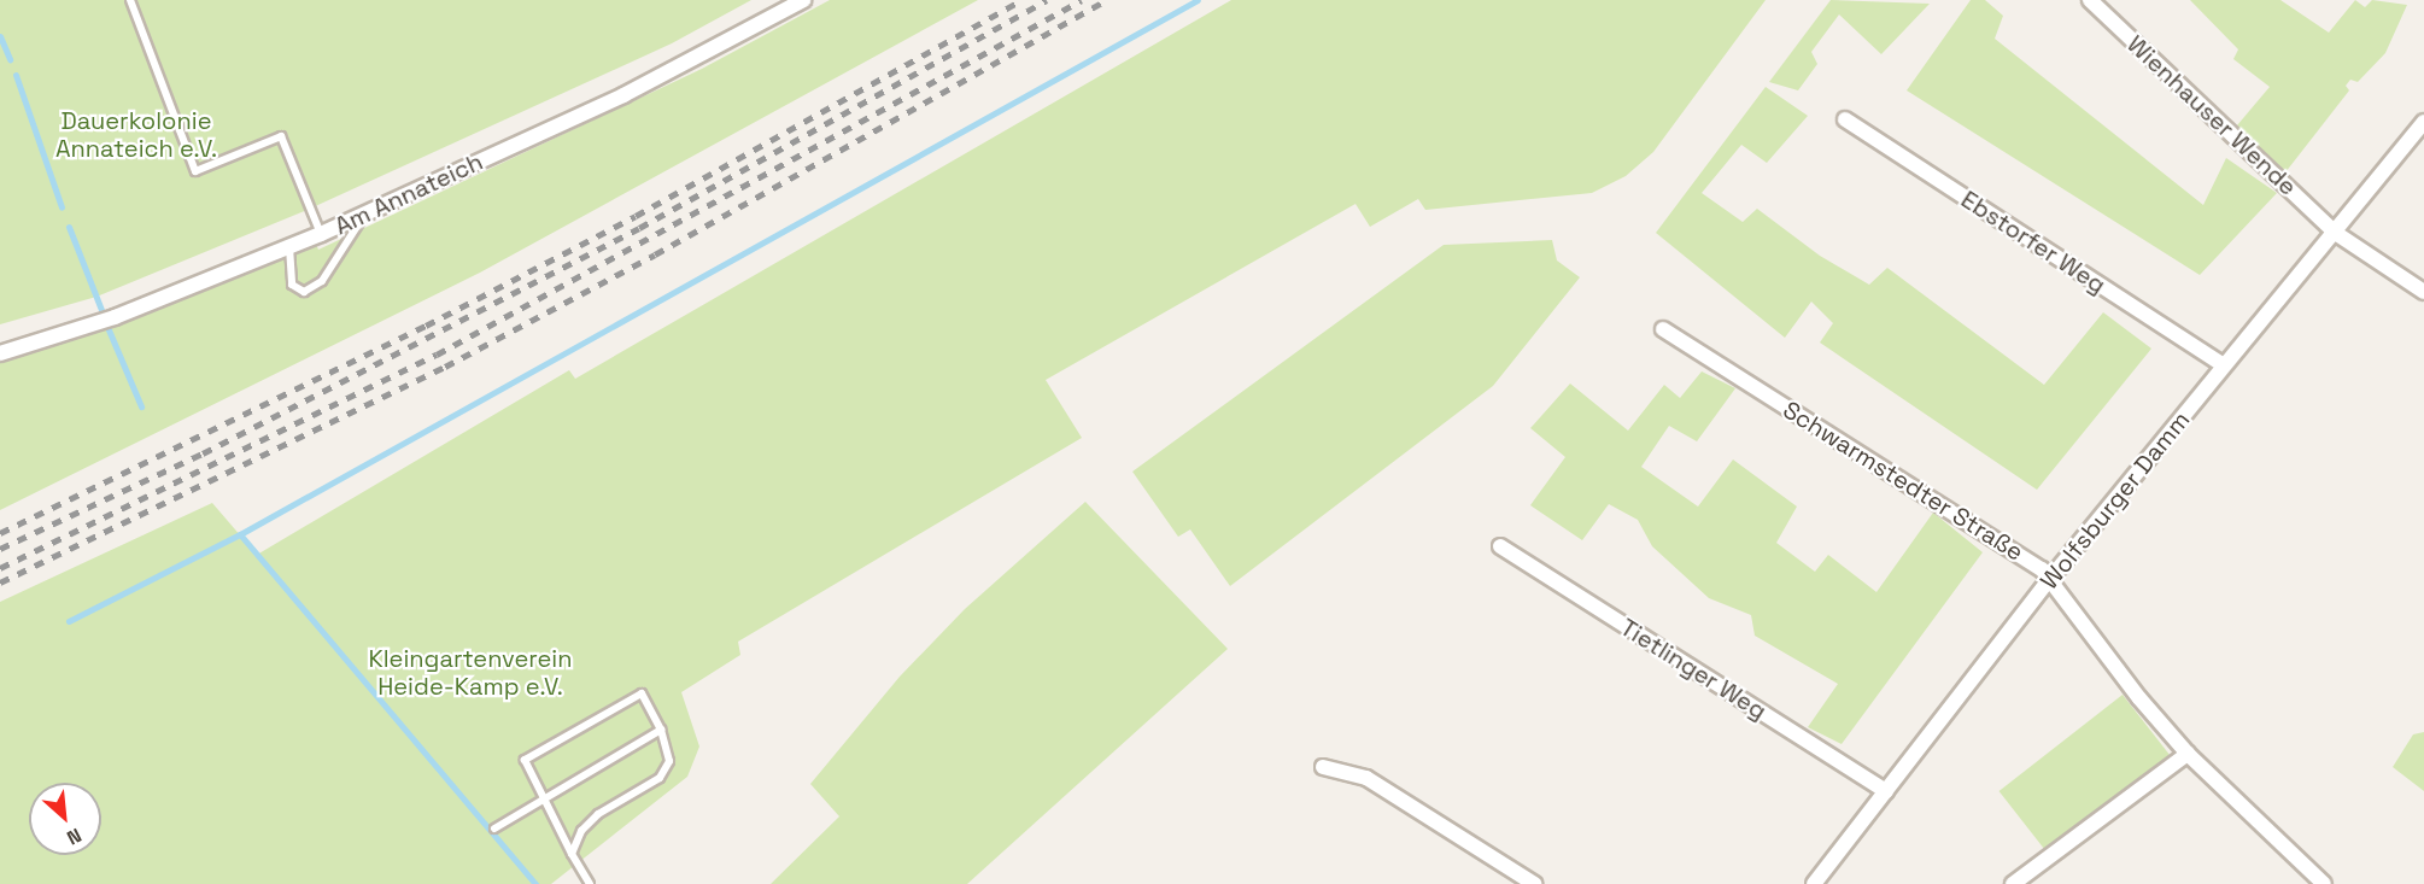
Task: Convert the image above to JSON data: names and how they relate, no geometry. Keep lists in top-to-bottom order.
{
  "streets": {
    "street": [
      "Wienhauser Wende",
      "Am Annateich",
      "Ebstorfer Weg",
      "Schwarmstedter Straße",
      "Wolfsburger Damm",
      "Tietlinger Weg"
    ]
  },
  "crossings": [
    ["Wienhauser Wende", "Wolfsburger Damm"],
    ["Ebstorfer Weg", "Wolfsburger Damm"],
    ["Schwarmstedter Straße", "Wolfsburger Damm"],
    ["Wolfsburger Damm", "Tietlinger Weg"]
  ],
  "parks": ["Dauerkolonie Annateich e.V.", "Kleingartenverein Heide-Kamp e.V."],
  "north": "bottom right"
}
